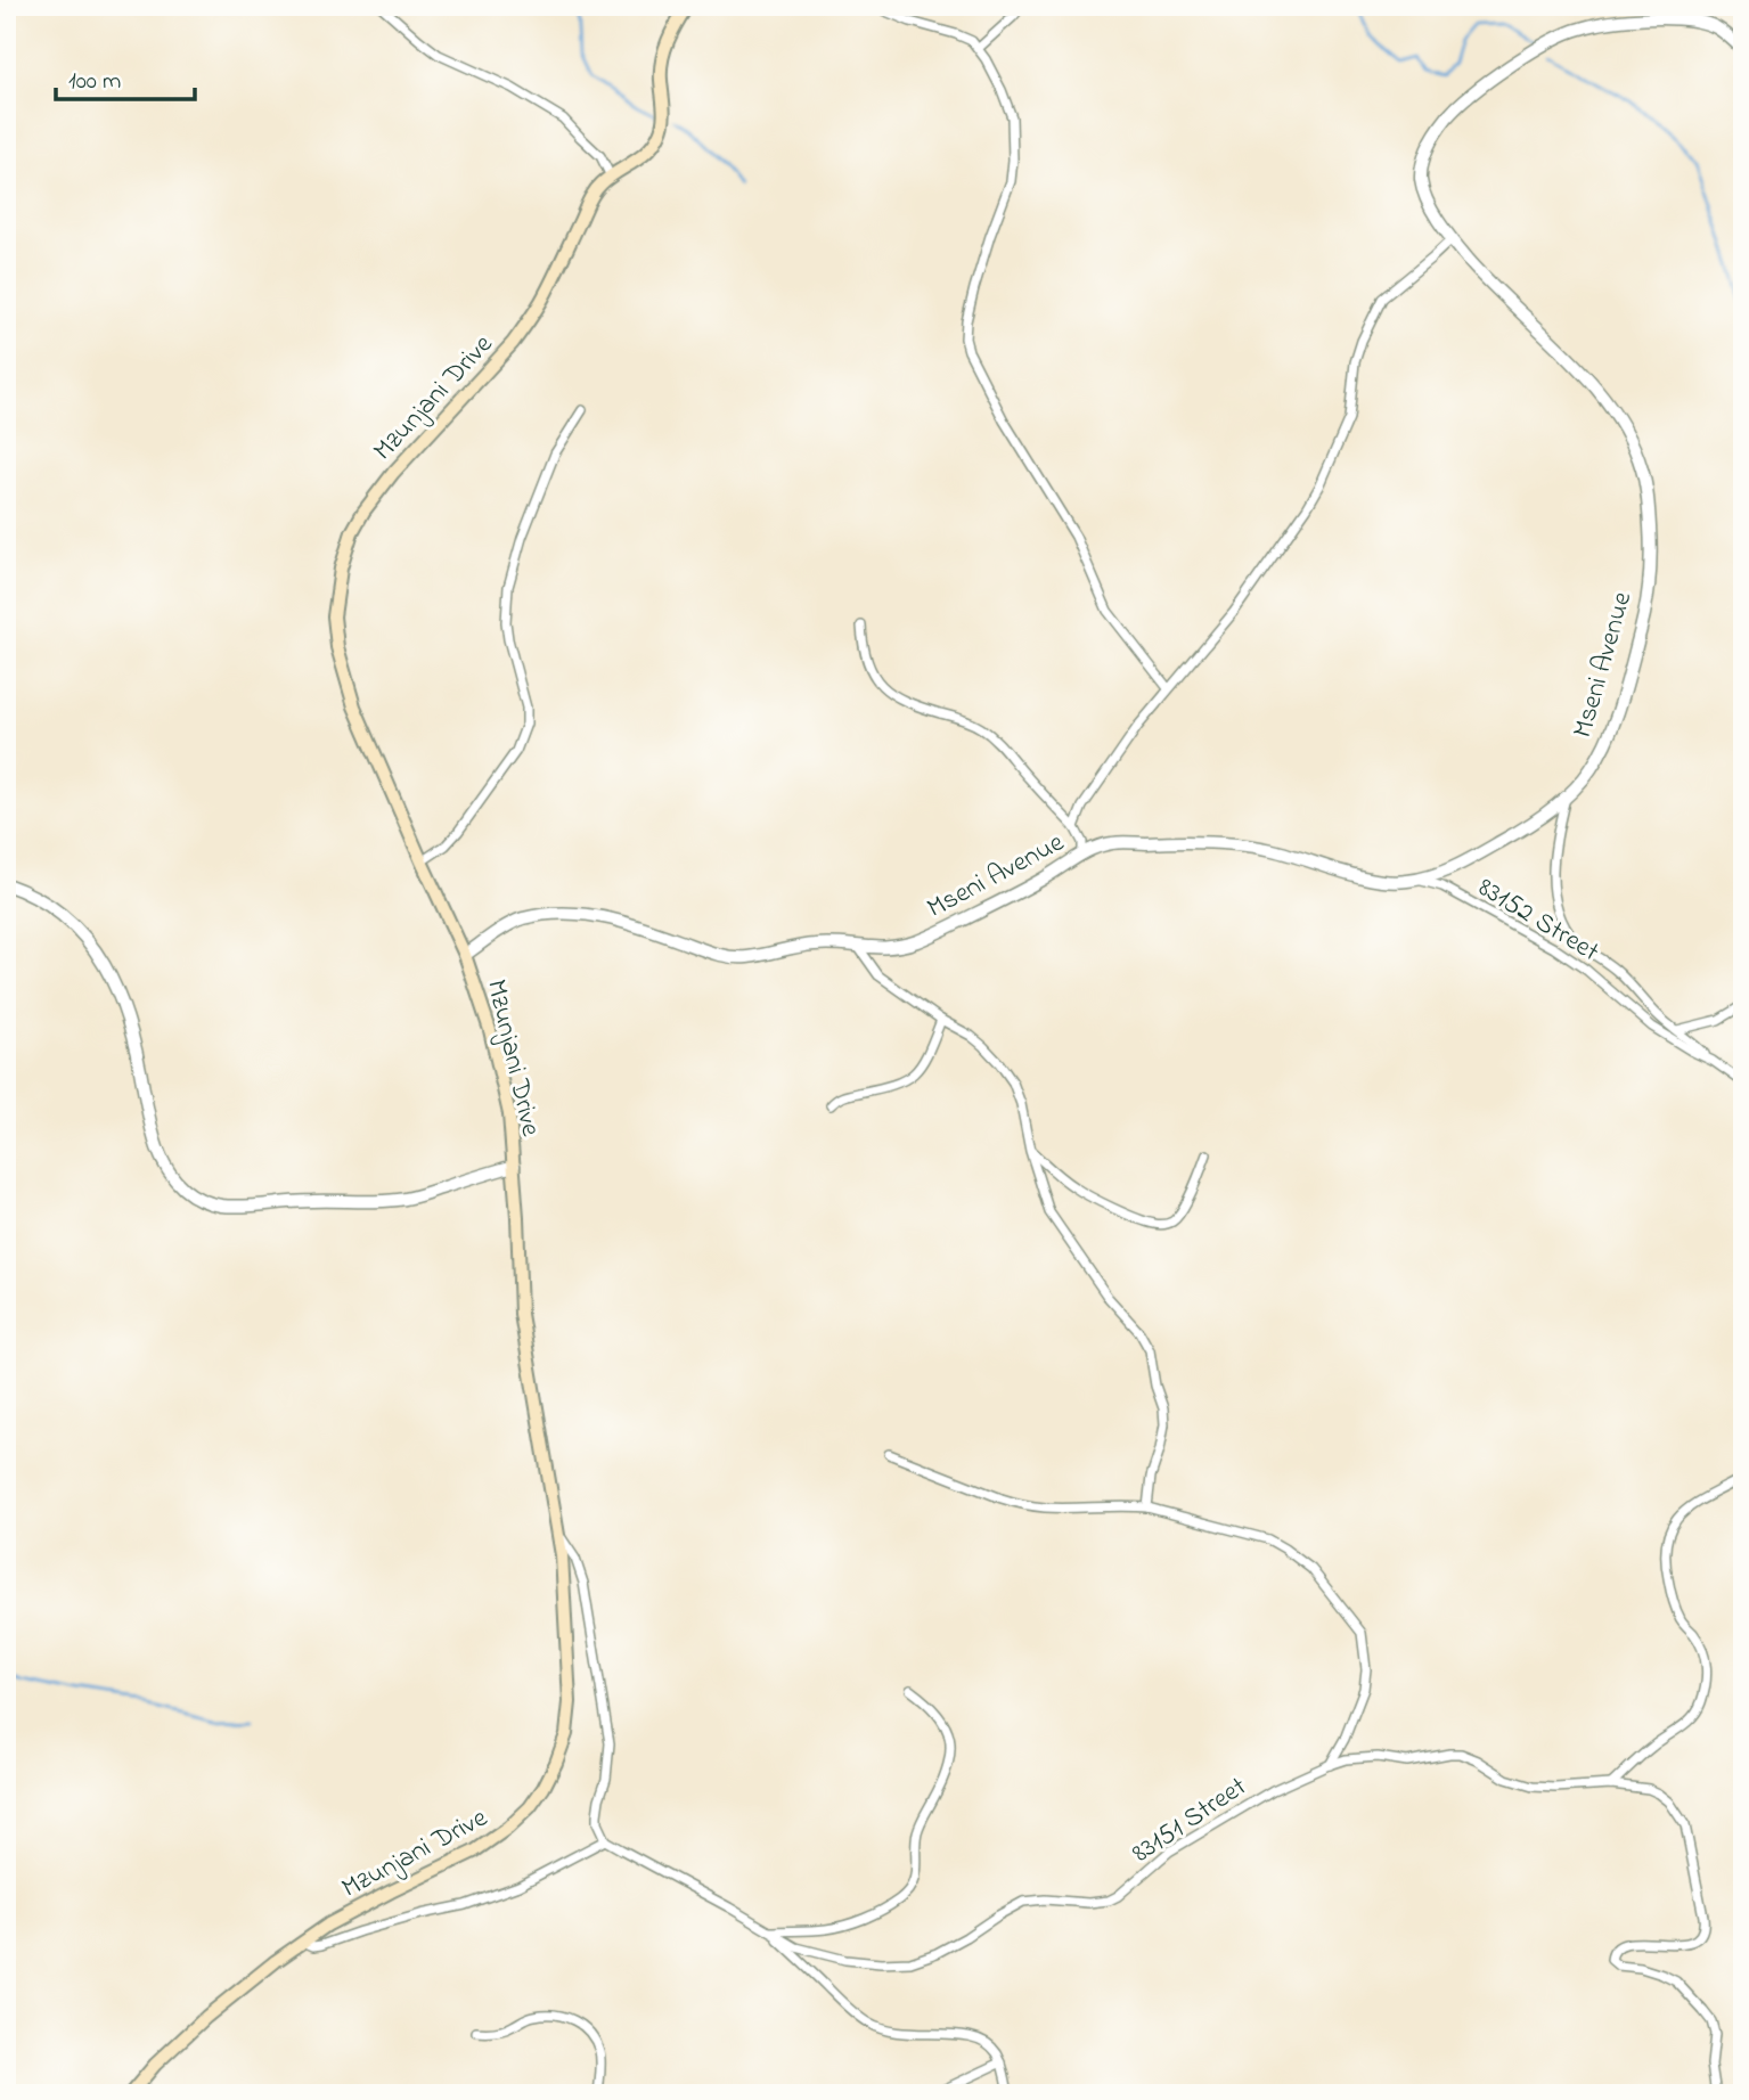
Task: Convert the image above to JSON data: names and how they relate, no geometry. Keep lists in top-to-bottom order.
{
  "streets": {
    "main road": ["Mzunjani Drive"],
    "street": ["Mseni Avenue", "83152 Street", "83151 Street"]
  },
  "crossings": [
    ["Mzunjani Drive", "Mseni Avenue"],
    ["Mseni Avenue", "83152 Street"]
  ],
  "scale_bar": "100 m"
}
